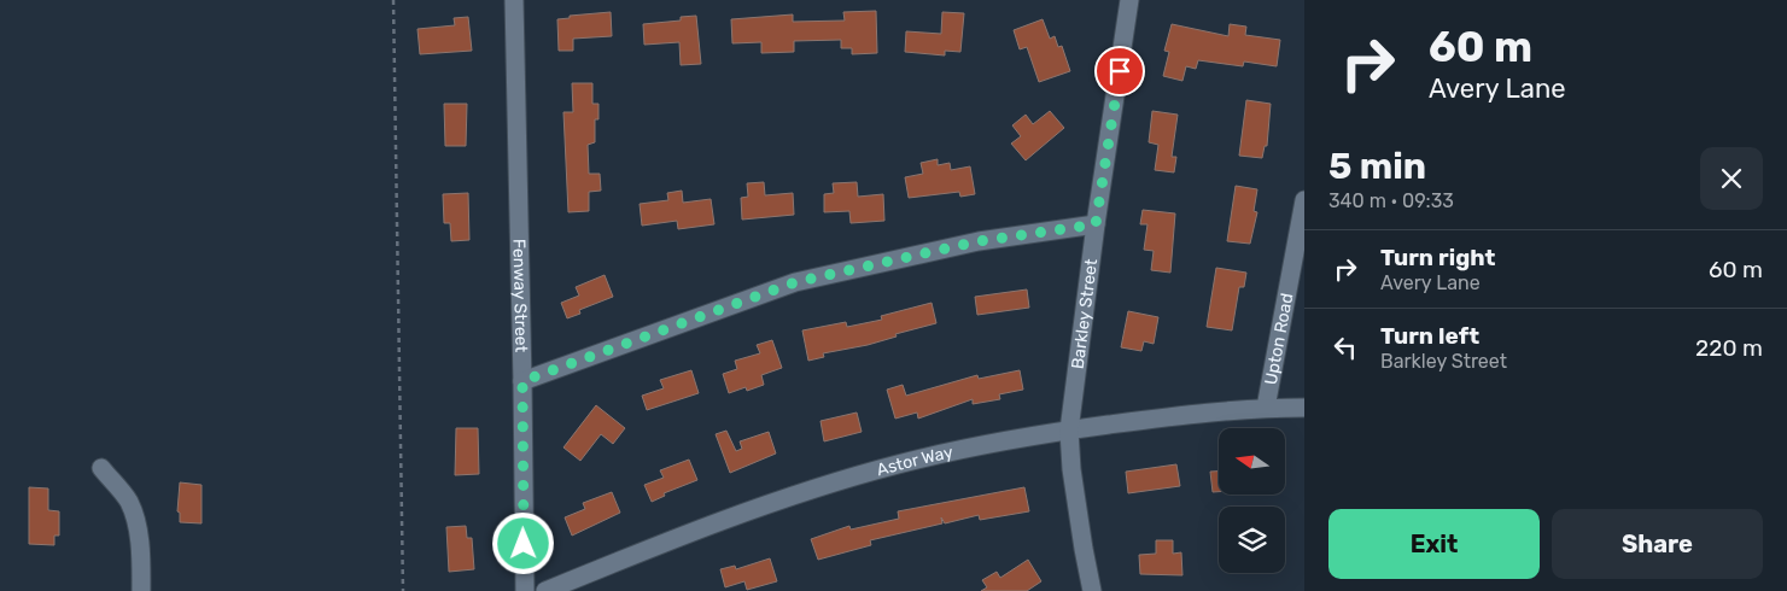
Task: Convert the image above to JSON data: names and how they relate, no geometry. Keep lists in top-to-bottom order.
{
  "streets": {
    "street": [
      "Fenway Street",
      "Barkley Street",
      "Upton Road",
      "Astor Way"
    ]
  },
  "crossings": [
    ["Barkley Street", "Astor Way"],
    ["Upton Road", "Astor Way"]
  ],
  "north": "left",
  "page": {
    "turn": ["60 m", "Avery Lane"],
    "heading": ["5 min", "340 m · 09:33"],
    "list": [
      {
        "name": "Turn right",
        "note": "Avery Lane",
        "value": "60 m"
      },
      {
        "name": "Turn left",
        "note": "Barkley Street",
        "value": "220 m"
      }
    ],
    "buttons": ["Exit", "Share"]
  }
}
